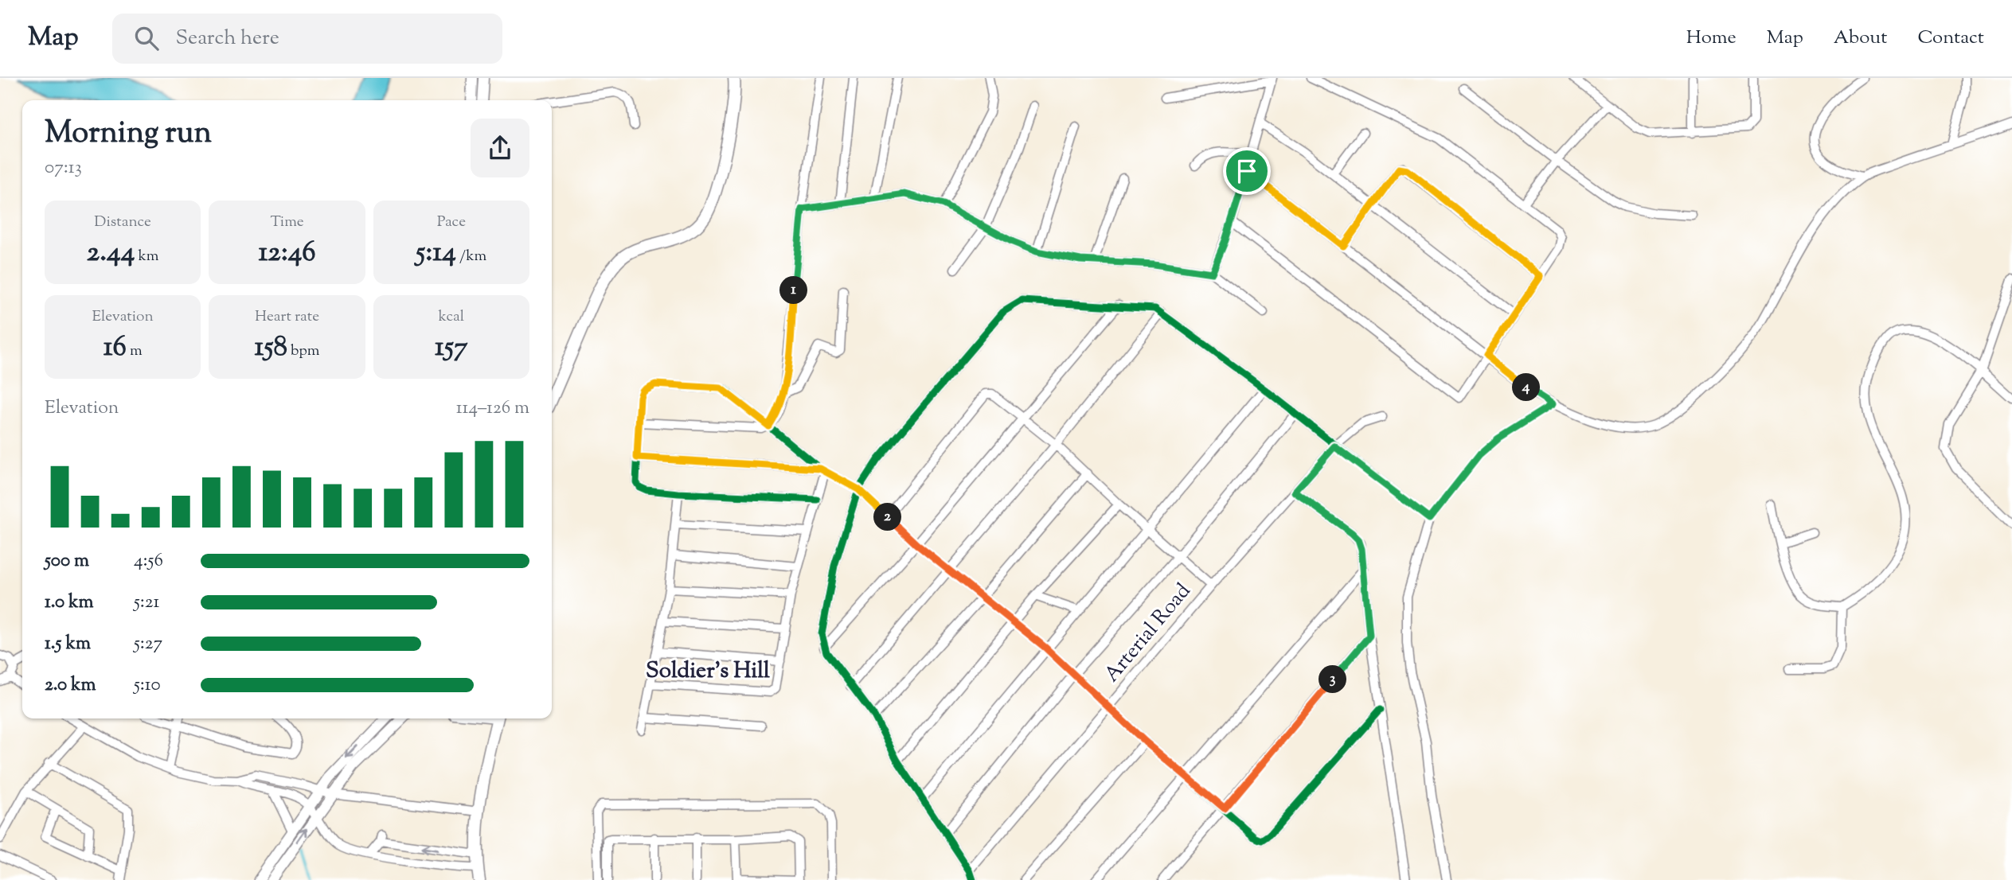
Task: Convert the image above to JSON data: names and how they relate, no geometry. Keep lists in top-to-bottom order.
{
  "streets": {
    "street": ["Arterial Road"]
  },
  "districts": ["Soldier's Hill"],
  "page": {
    "header": "Map",
    "search": "Search here",
    "nav": [
      "Home",
      "Map",
      "About",
      "Contact"
    ],
    "heading": ["Morning run", "07:13"],
    "stats": [
      ["Distance", "2.44 km"],
      ["Time", "12:46"],
      ["Pace", "5:14 /km"],
      ["Elevation", "16 m"],
      ["Heart rate", "158 bpm"],
      ["kcal", "157"]
    ],
    "pins": [
      "1",
      "4",
      "2",
      "3"
    ],
    "chart": ["Elevation", "114–126 m"],
    "list": [
      {
        "name": "500 m",
        "note": "4:56"
      },
      {
        "name": "1.0 km",
        "note": "5:21"
      },
      {
        "name": "1.5 km",
        "note": "5:27"
      },
      {
        "name": "2.0 km",
        "note": "5:10"
      }
    ]
  }
}
